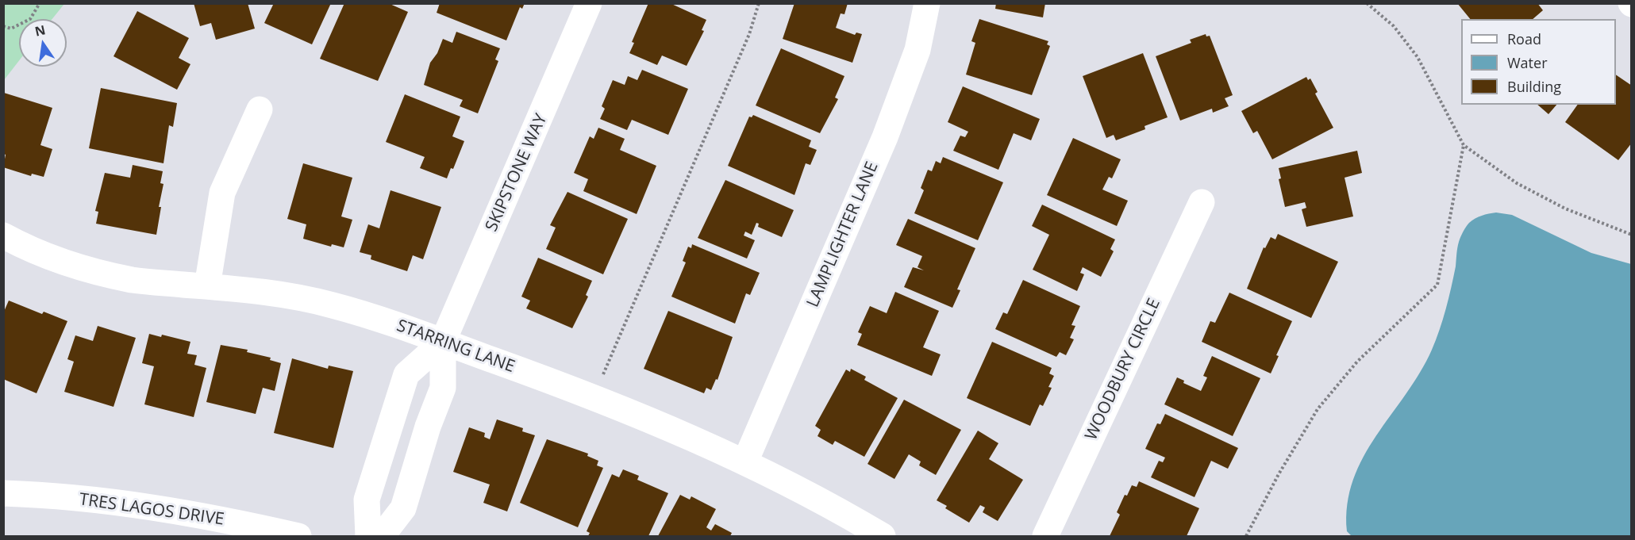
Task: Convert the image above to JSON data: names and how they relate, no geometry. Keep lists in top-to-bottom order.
{
  "streets": {
    "street": [
      "SKIPSTONE WAY",
      "LAMPLIGHTER LANE",
      "STARRING LANE",
      "WOODBURY CIRCLE",
      "TRES LAGOS DRIVE"
    ]
  },
  "crossings": [
    ["SKIPSTONE WAY", "STARRING LANE"],
    ["LAMPLIGHTER LANE", "STARRING LANE"]
  ],
  "legend": ["Road", "Water", "Building"],
  "north": "top"
}
